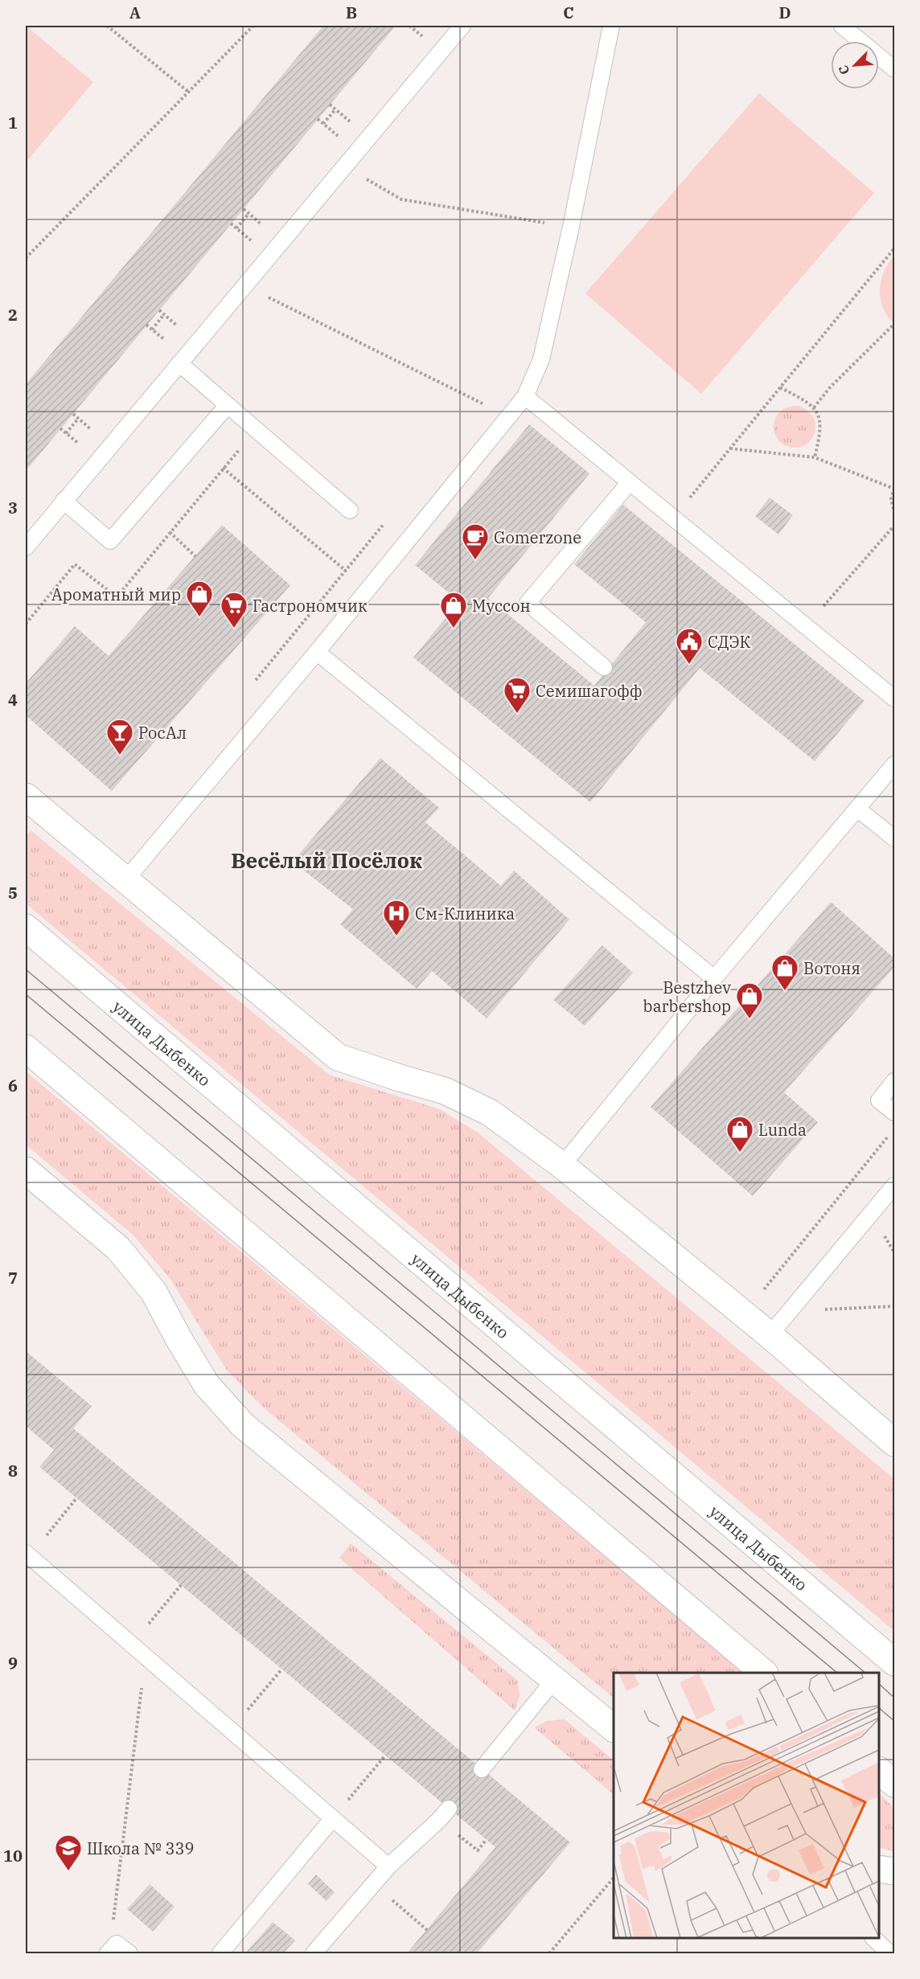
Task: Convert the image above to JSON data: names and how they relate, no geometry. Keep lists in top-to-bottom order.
{
  "streets": {
    "main road": ["улица Дыбенко"]
  },
  "districts": ["Весёлый Посёлок"],
  "places": {
    "cafe": ["Gomerzone"],
    "shop": [
      "Ароматный мир",
      "Муссон",
      "Вотоня",
      "Bestzhev barbershop",
      "Lunda"
    ],
    "supermarket": ["Гастрономчик", "Семишагофф"],
    "public building": ["СДЭК"],
    "bar": ["РосАл"],
    "hospital": ["См-Клиника"],
    "school or university": ["Школа № 339"]
  },
  "north": "bottom left",
  "grid": {
    "columns": [
      "A",
      "B",
      "C",
      "D"
    ],
    "rows": [
      "1",
      "2",
      "3",
      "4",
      "5",
      "6",
      "7",
      "8",
      "9",
      "10"
    ]
  }
}
